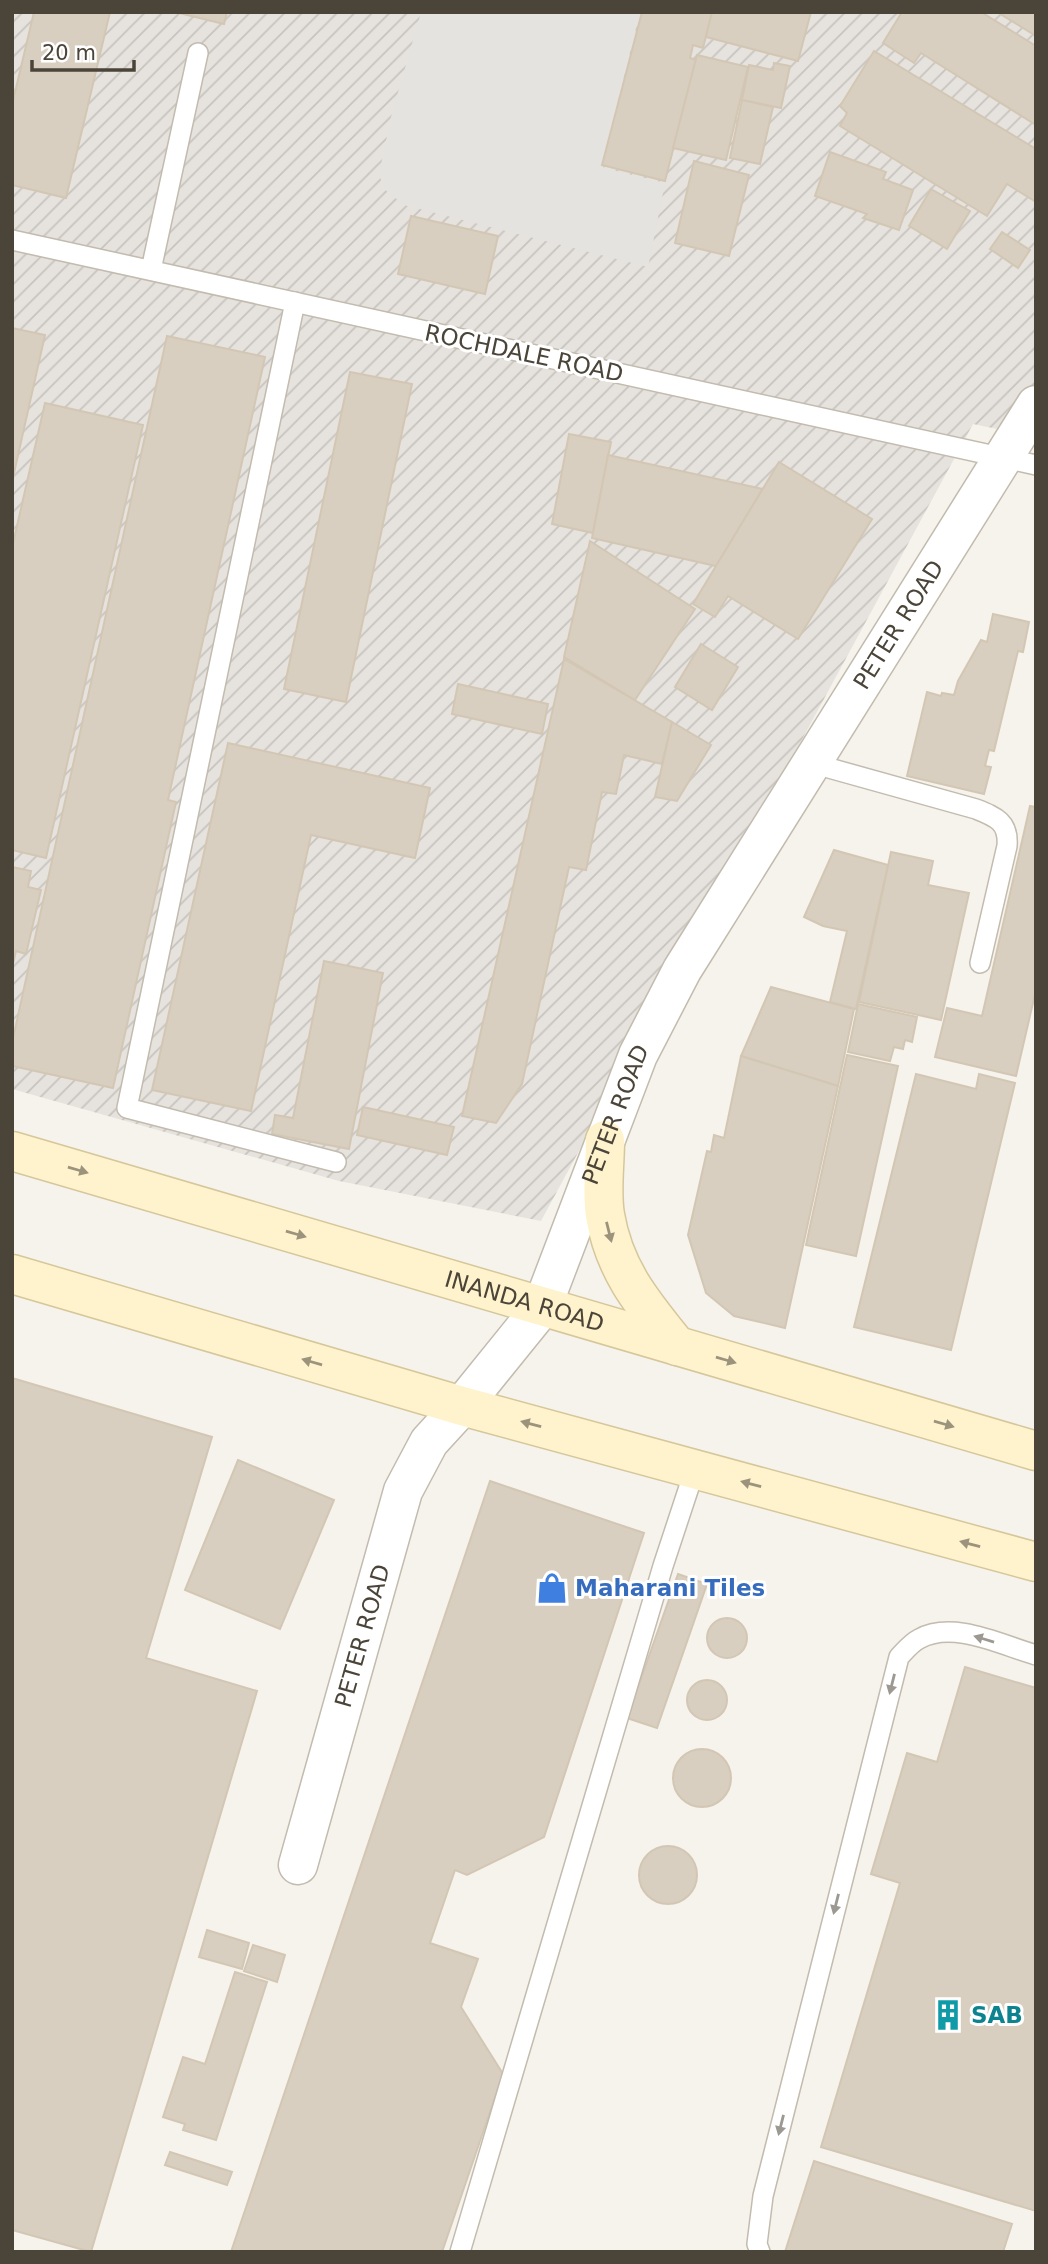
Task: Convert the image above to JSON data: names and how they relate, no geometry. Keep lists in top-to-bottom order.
{
  "streets": {
    "main road": ["INANDA ROAD"],
    "street": ["PETER ROAD"],
    "lane": ["ROCHDALE ROAD"]
  },
  "crossings": [
    ["ROCHDALE ROAD", "PETER ROAD"],
    ["PETER ROAD", "INANDA ROAD"]
  ],
  "places": {
    "shop": ["Maharani Tiles"],
    "building": ["SAB"]
  },
  "scale_bar": "20 m"
}
